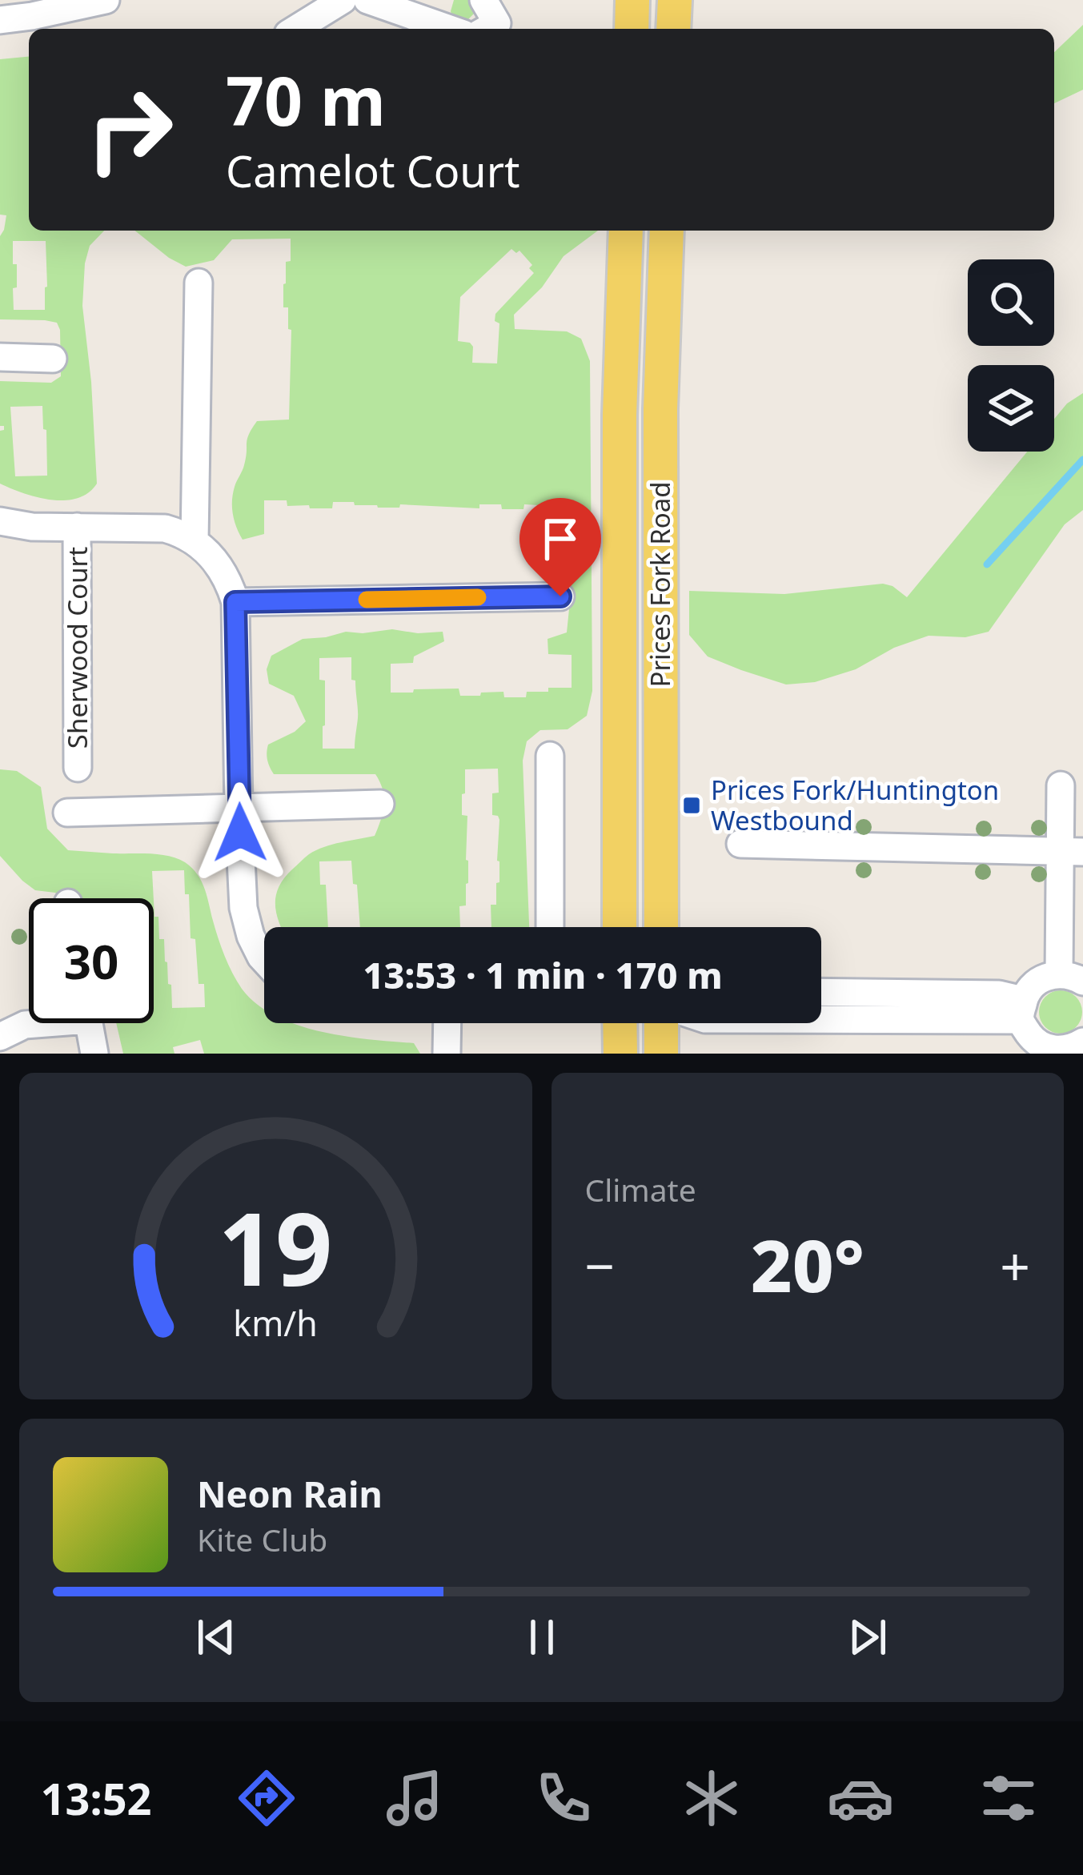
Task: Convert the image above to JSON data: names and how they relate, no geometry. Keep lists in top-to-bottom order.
{
  "streets": {
    "main road": ["Prices Fork Road"],
    "street": ["Sherwood Court"]
  },
  "places": {
    "transit": ["Prices Fork/Huntington Westbound"]
  },
  "page": {
    "turn": ["70 m", "Camelot Court"],
    "limit": "30",
    "trip": "13:53 · 1 min · 170 m",
    "tile": "Climate",
    "heat": ["−", "20°", "+"],
    "song": ["Neon Rain", "Kite Club"],
    "tabs": "13:52",
    "gauge": ["19", "km/h"]
  }
}
